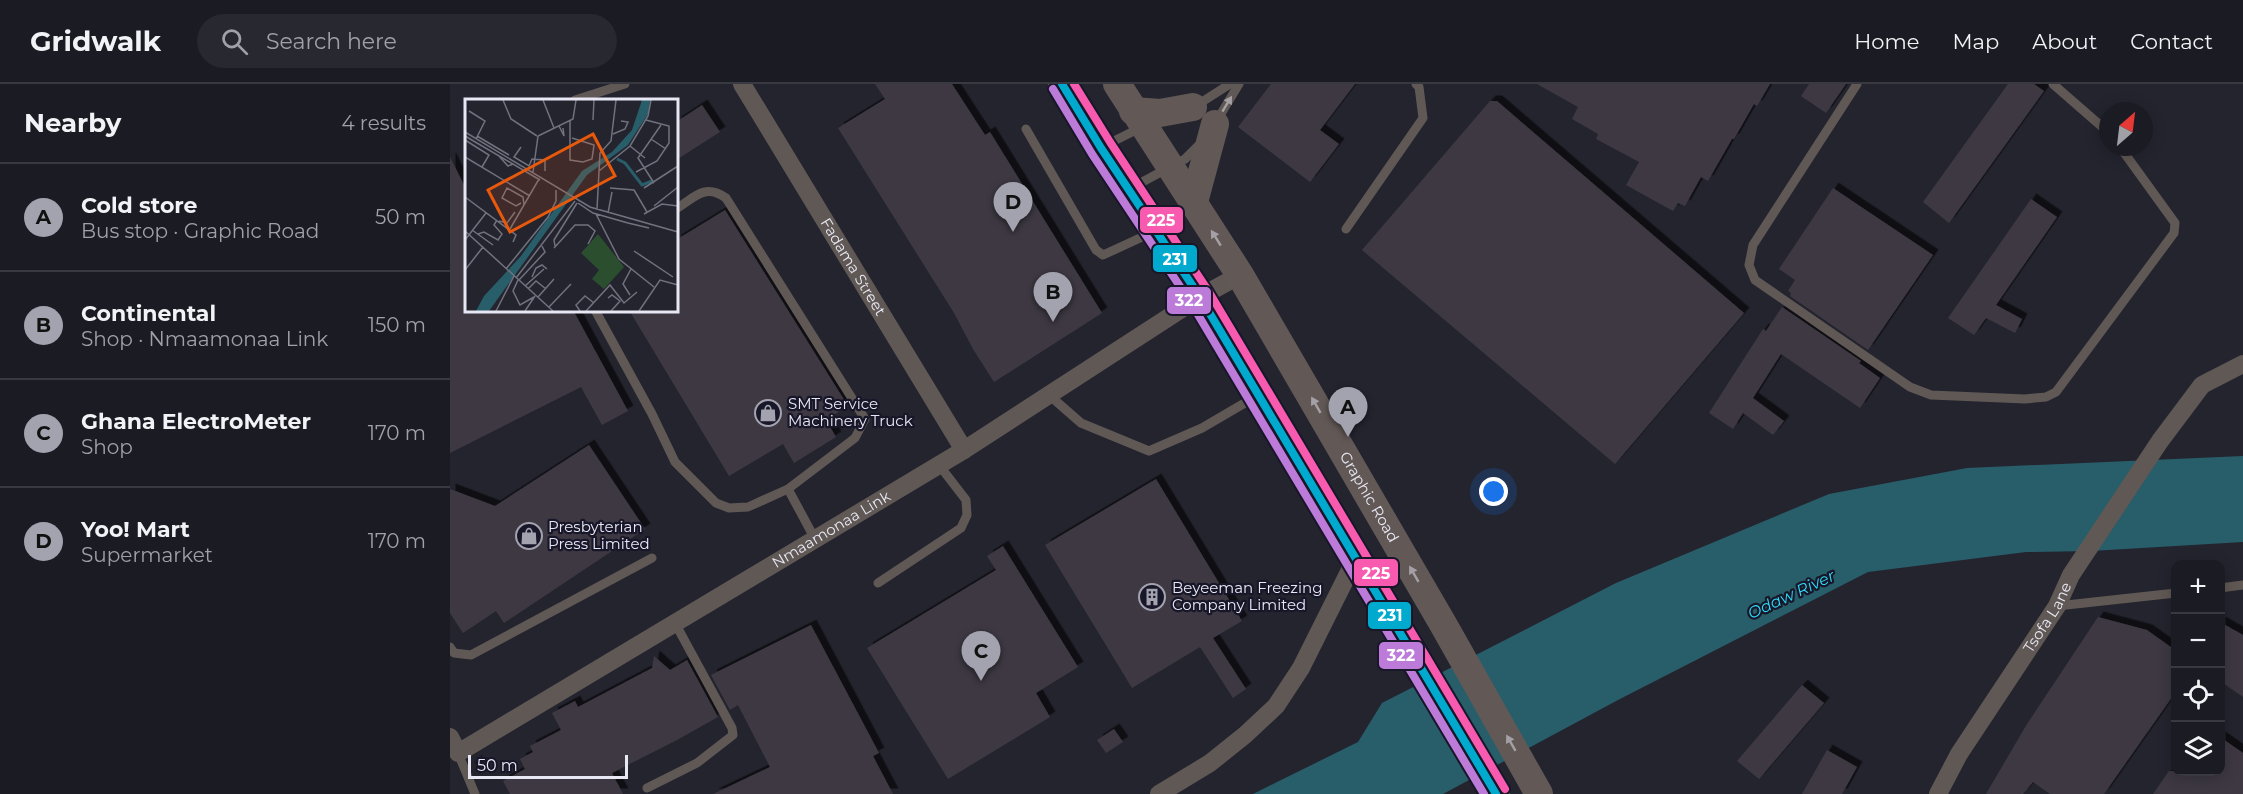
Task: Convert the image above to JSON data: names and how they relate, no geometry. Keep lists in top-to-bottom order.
{
  "streets": {
    "main road": ["Graphic Road"],
    "street": ["Fadama Street", "Nmaamonaa Link", "Tsofa Lane"]
  },
  "crossings": [
    ["Fadama Street", "Nmaamonaa Link"],
    ["Graphic Road", "Nmaamonaa Link"]
  ],
  "water": ["Odaw River"],
  "places": {
    "shop": ["SMT Service Machinery Truck", "Presbyterian Press Limited"],
    "building": ["Beyeeman Freezing Company Limited"]
  },
  "lines": ["transit line 231", "transit line 225", "transit line 322"],
  "scale_bar": "50 m",
  "north": "top right",
  "page": {
    "header": "Gridwalk",
    "search": "Search here",
    "nav": [
      "Home",
      "Map",
      "About",
      "Contact"
    ],
    "heading": ["Nearby", "4 results"],
    "list": [
      {
        "mark": "A",
        "name": "Cold store",
        "note": "Bus stop · Graphic Road",
        "value": "50 m"
      },
      {
        "mark": "B",
        "name": "Continental",
        "note": "Shop · Nmaamonaa Link",
        "value": "150 m"
      },
      {
        "mark": "C",
        "name": "Ghana ElectroMeter",
        "note": "Shop",
        "value": "170 m"
      },
      {
        "mark": "D",
        "name": "Yoo! Mart",
        "note": "Supermarket",
        "value": "170 m"
      }
    ],
    "pins": [
      "D",
      "B",
      "A",
      "C"
    ],
    "map_buttons": ["+", "−"],
    "scale": "50 m"
  }
}
